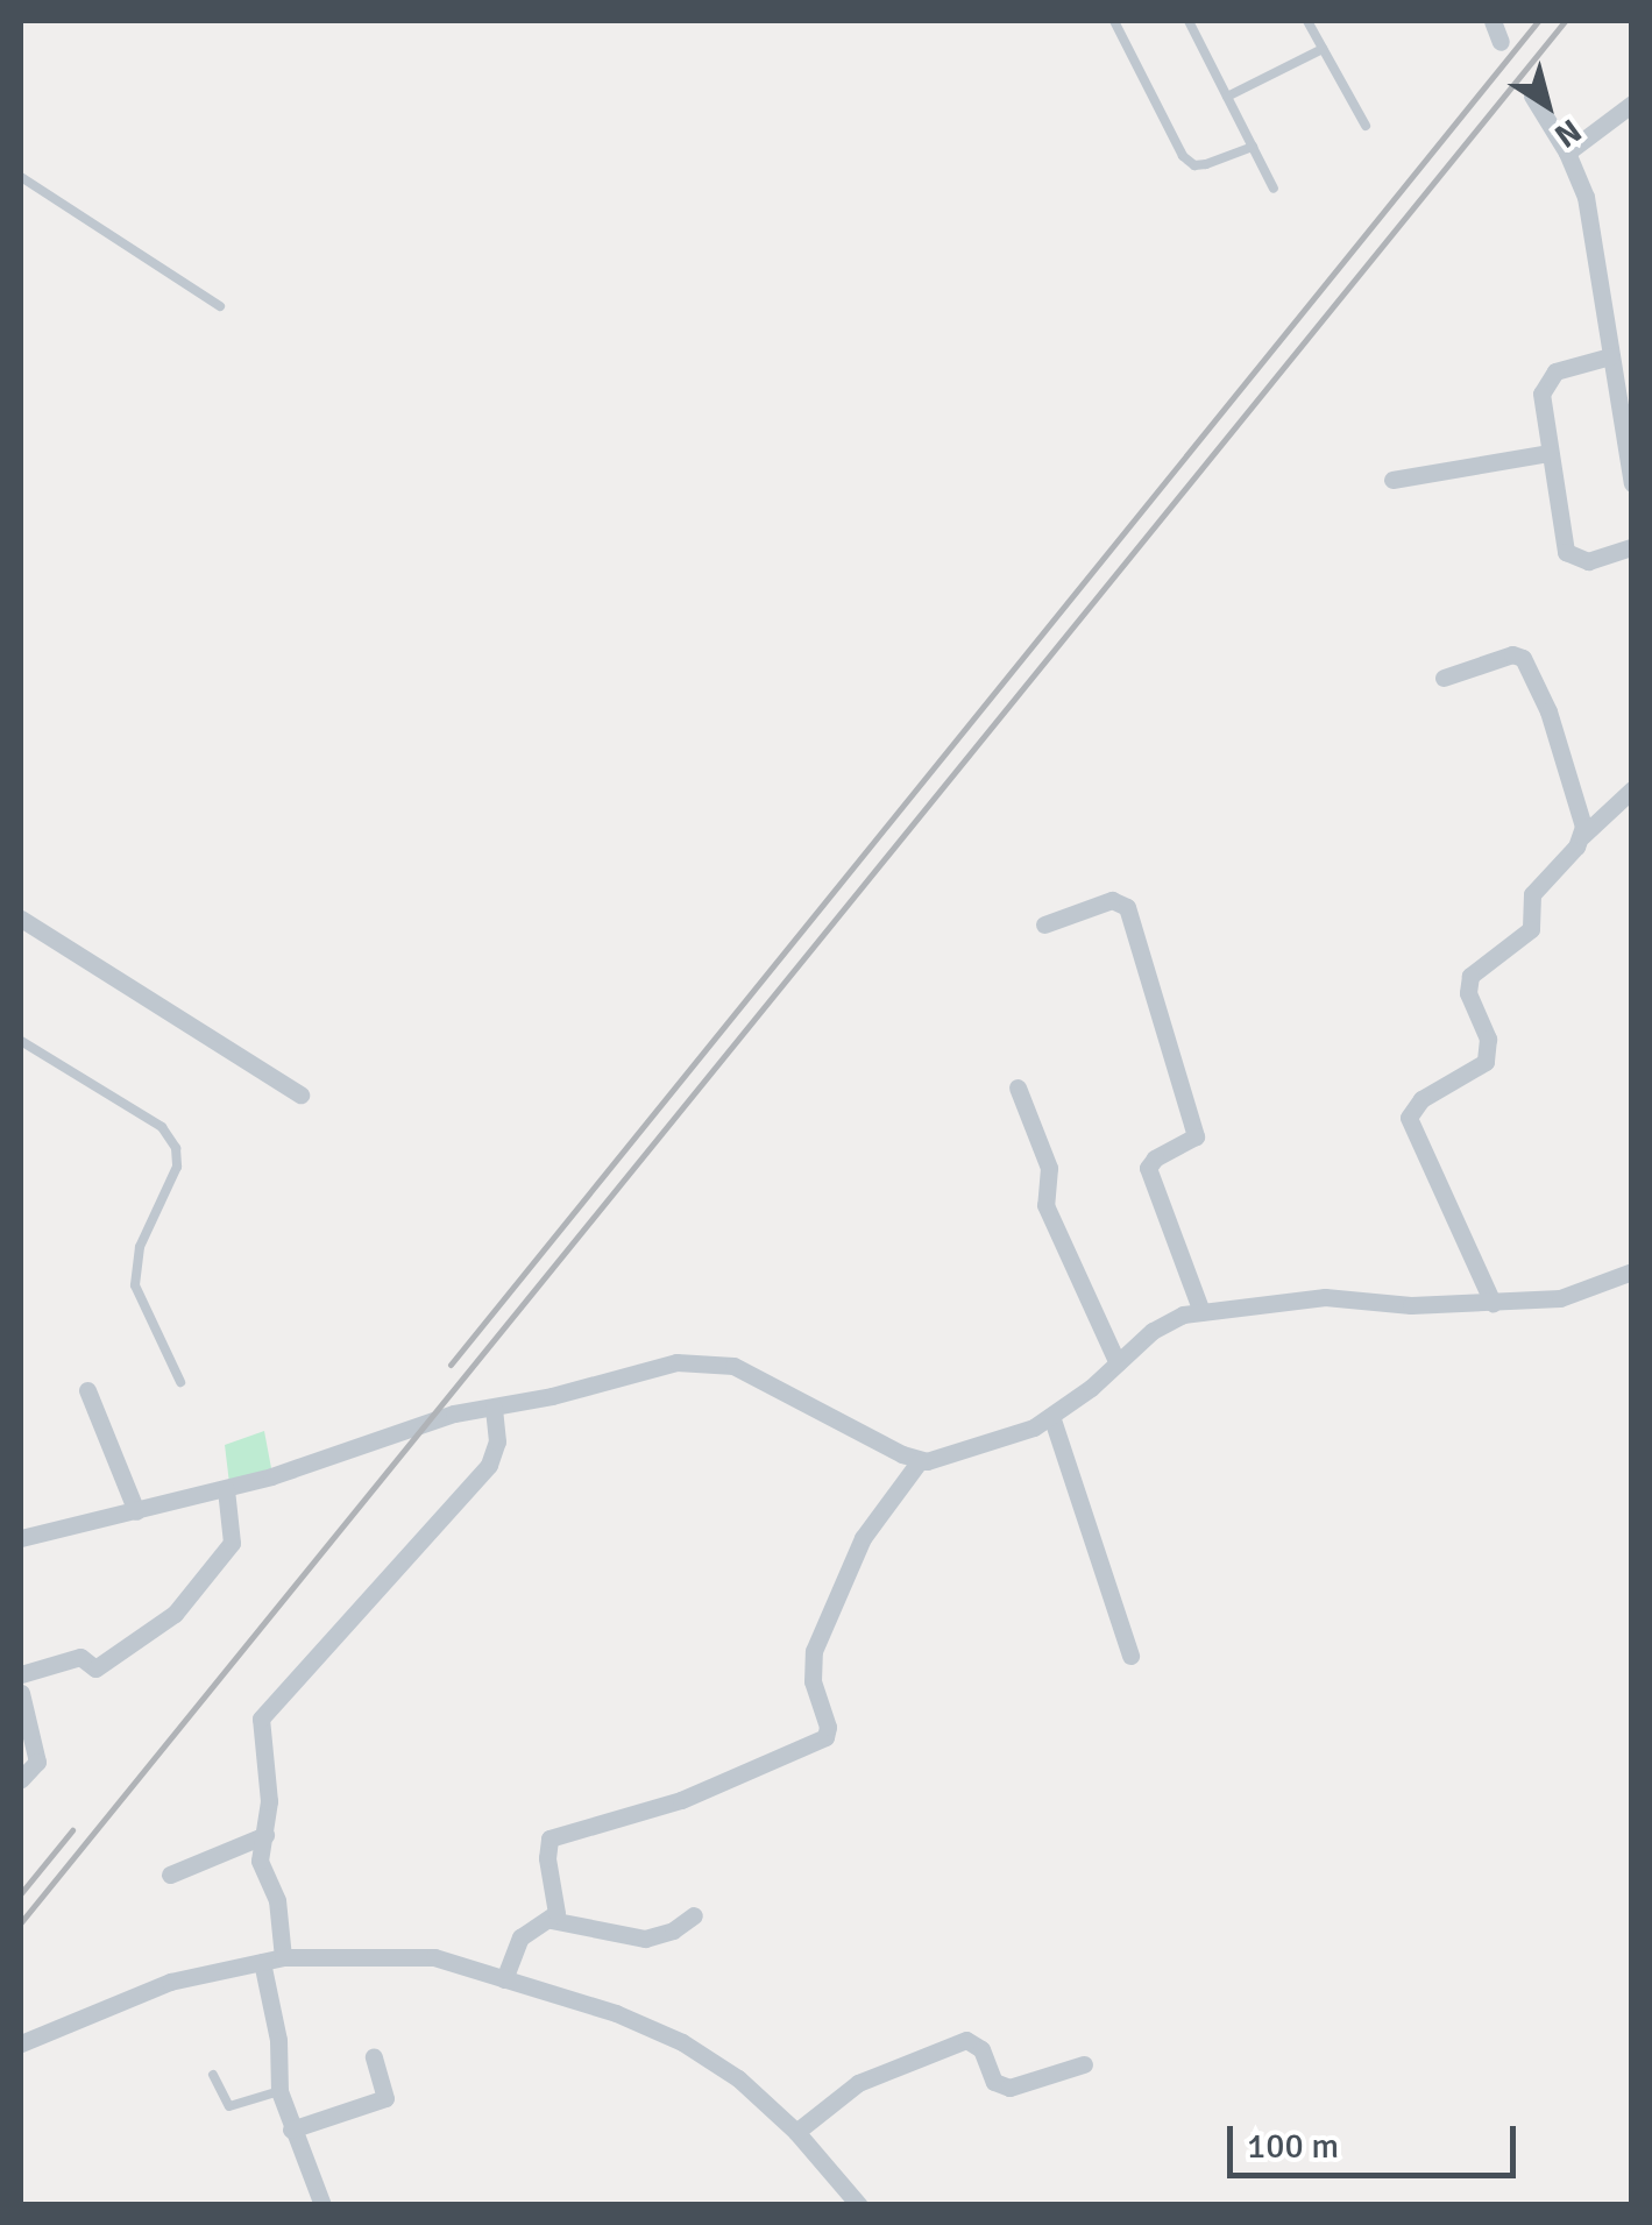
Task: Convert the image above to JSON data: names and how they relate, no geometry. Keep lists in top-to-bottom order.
{
  "scale_bar": "100 m",
  "north": "bottom right"
}
